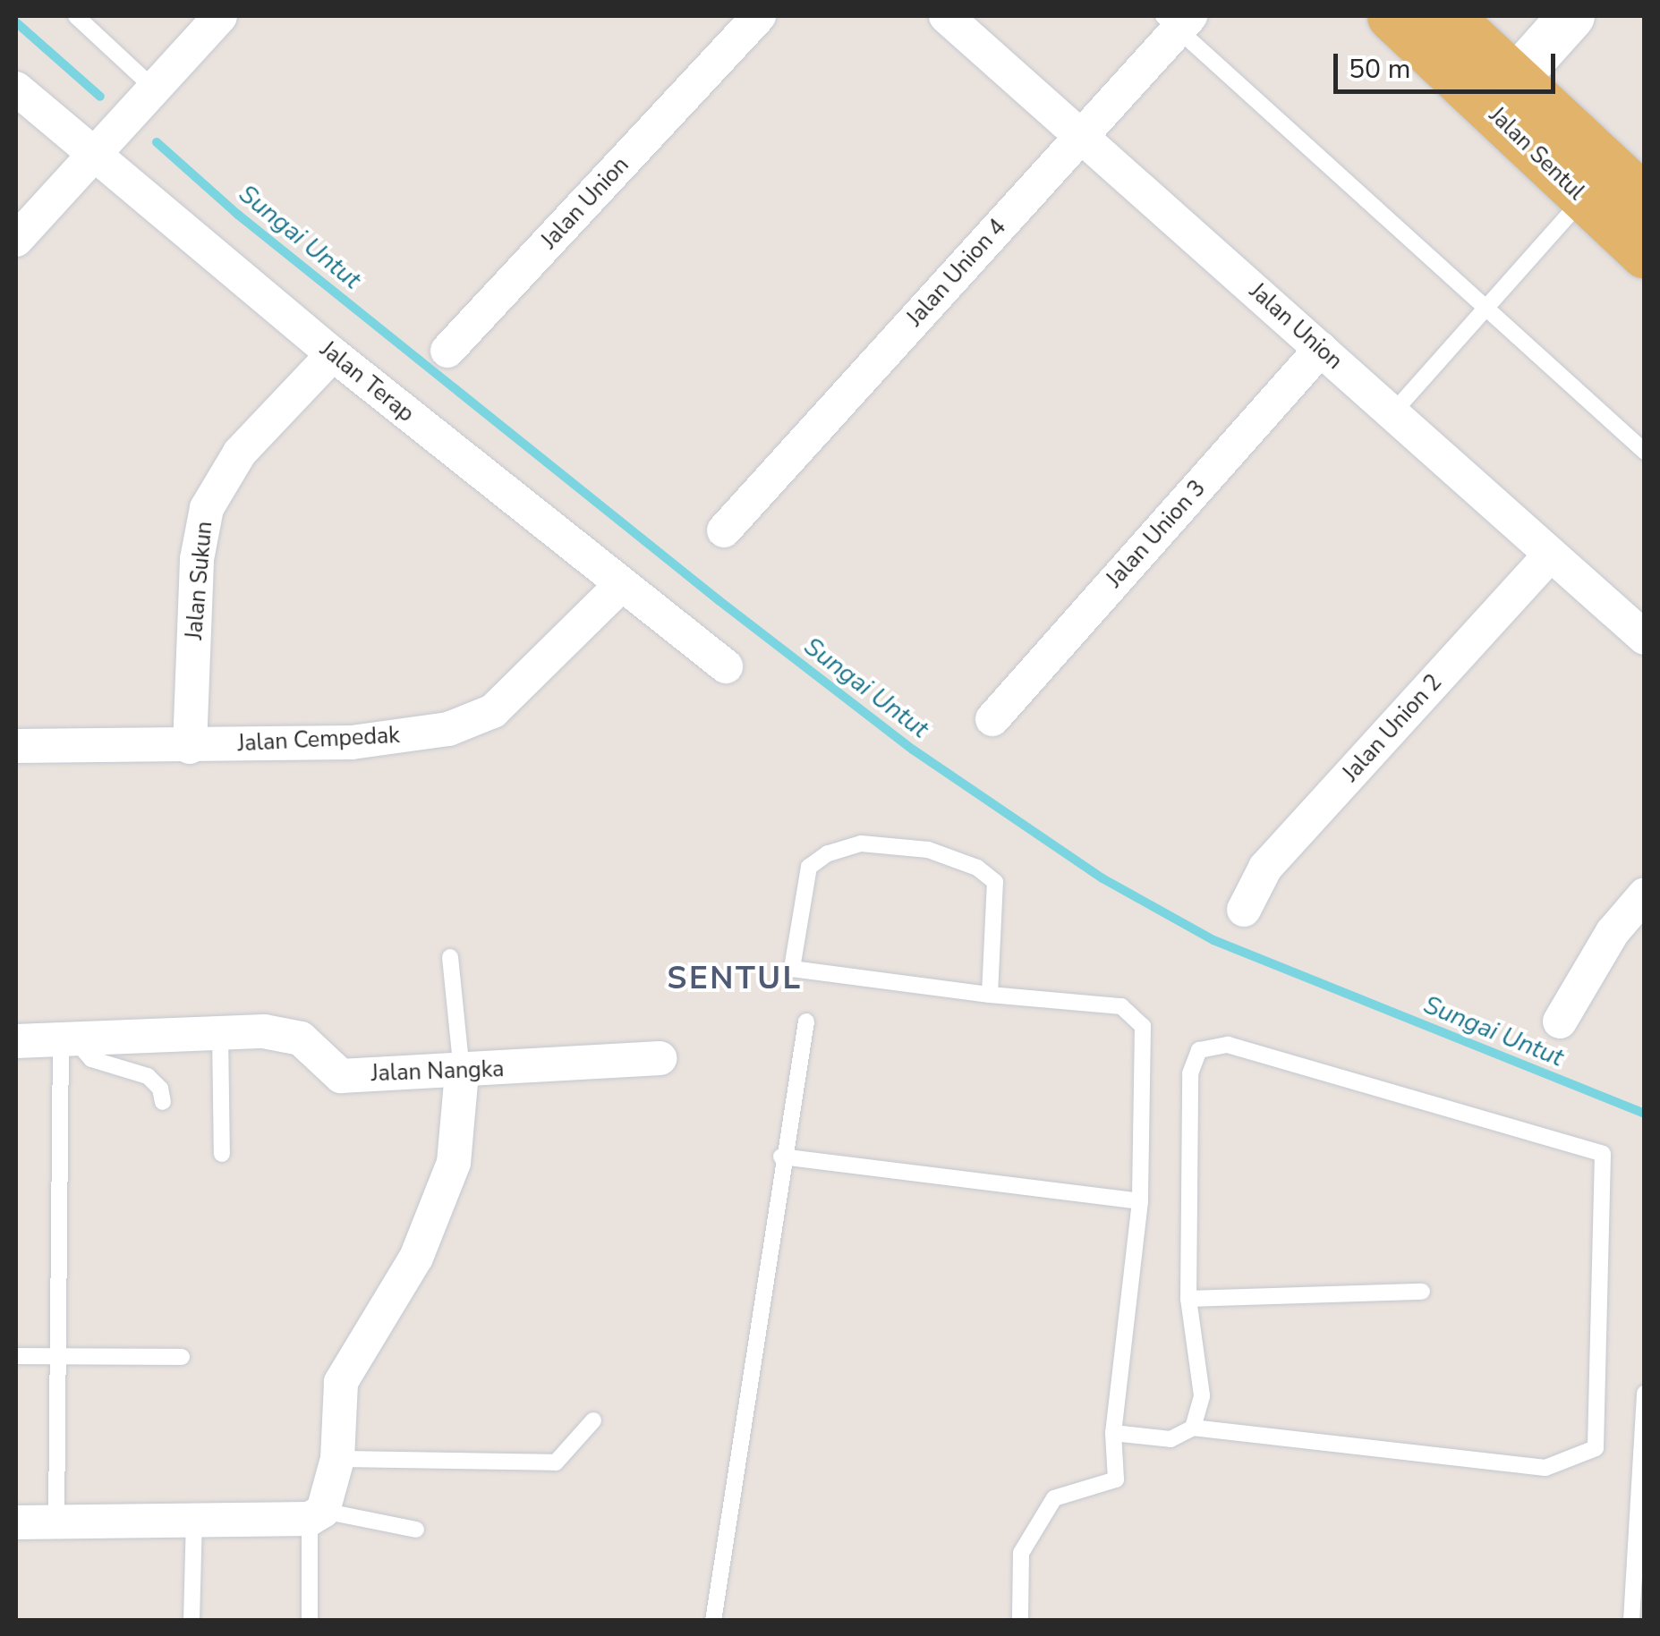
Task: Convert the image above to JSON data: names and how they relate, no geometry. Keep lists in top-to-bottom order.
{
  "streets": {
    "main road": ["Jalan Sentul"],
    "street": [
      "Jalan Union",
      "Jalan Union 4",
      "Jalan Terap",
      "Jalan Union 3",
      "Jalan Sukun",
      "Jalan Union 2",
      "Jalan Cempedak",
      "Jalan Nangka"
    ]
  },
  "crossings": [
    ["Jalan Union", "Jalan Union 4"],
    ["Jalan Union", "Jalan Union 3"],
    ["Jalan Union", "Jalan Union 2"],
    ["Jalan Terap", "Jalan Sukun"],
    ["Jalan Terap", "Jalan Cempedak"],
    ["Jalan Sukun", "Jalan Cempedak"]
  ],
  "districts": ["SENTUL"],
  "water": ["Sungai Untut"],
  "scale_bar": "50 m"
}
